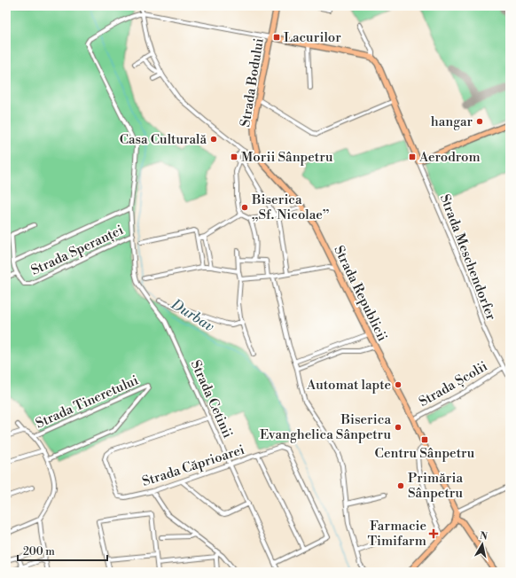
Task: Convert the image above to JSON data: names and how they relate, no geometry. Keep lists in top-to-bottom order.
{
  "streets": {
    "main road": ["Strada Bodului", "Strada Meschendorfer", "Strada Republicii"],
    "street": [
      "Strada Speranței",
      "Strada Școlii",
      "Strada Cetinii",
      "Strada Tineretului",
      "Strada Căprioarei"
    ]
  },
  "crossings": [
    ["Strada Bodului", "Strada Republicii"],
    ["Strada Speranței", "Strada Cetinii"],
    ["Strada Meschendorfer", "Strada Școlii"],
    ["Strada Republicii", "Strada Școlii"],
    ["Strada Cetinii", "Strada Căprioarei"]
  ],
  "water": ["Durbav"],
  "places": {
    "transit": [
      "Lacurilor",
      "Morii Sânpetru",
      "Aerodrom",
      "Centru Sânpetru"
    ],
    "other": [
      "hangar",
      "Casa Culturală",
      "Biserica „Sf. Nicolae”",
      "Automat lapte",
      "Biserica Evanghelica Sânpetru",
      "Primăria Sânpetru"
    ],
    "health": ["Farmacie Timifarm"]
  },
  "scale_bar": "200 m",
  "north": "top"
}
